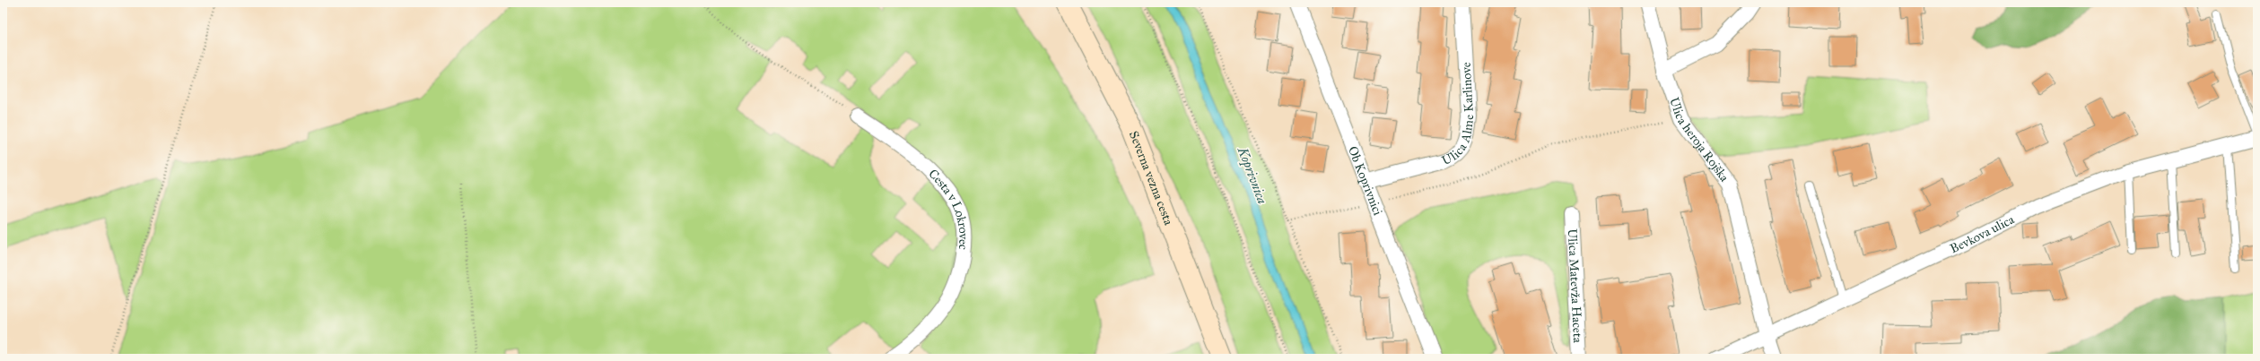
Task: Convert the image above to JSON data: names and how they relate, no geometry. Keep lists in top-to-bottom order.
{
  "streets": {
    "street": [
      "Ulica Alme Karlinove",
      "Ulica heroja Rojška",
      "Severna vezna cesta",
      "Ob Koprivnici",
      "Cesta v Lokrovec",
      "Bevkova ulica",
      "Ulica Matevža Haceta"
    ]
  },
  "crossings": [
    ["Ulica Alme Karlinove", "Ob Koprivnici"],
    ["Ulica heroja Rojška", "Bevkova ulica"]
  ],
  "water": ["Koprivnica"]
}
